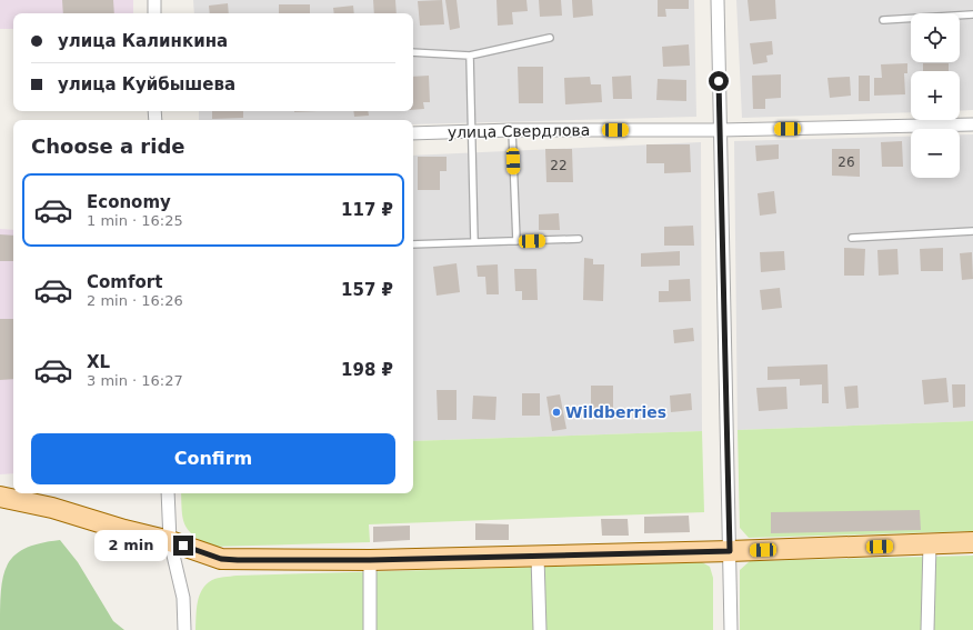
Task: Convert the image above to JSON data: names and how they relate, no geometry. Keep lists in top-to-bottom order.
{
  "streets": {
    "street": ["улица Свердлова"]
  },
  "places": ["Wildberries"],
  "house_numbers": ["26", "22"],
  "page": {
    "map_buttons": ["+", "−"],
    "banner": ["улица Калинкина", "улица Куйбышева"],
    "heading": "Choose a ride",
    "list": [
      {
        "name": "Economy",
        "note": "1 min · 16:25",
        "value": "117 ₽"
      },
      {
        "name": "Comfort",
        "note": "2 min · 16:26",
        "value": "157 ₽"
      },
      {
        "name": "XL",
        "note": "3 min · 16:27",
        "value": "198 ₽"
      }
    ],
    "buttons": "Confirm",
    "bubble": "2 min"
  }
}
